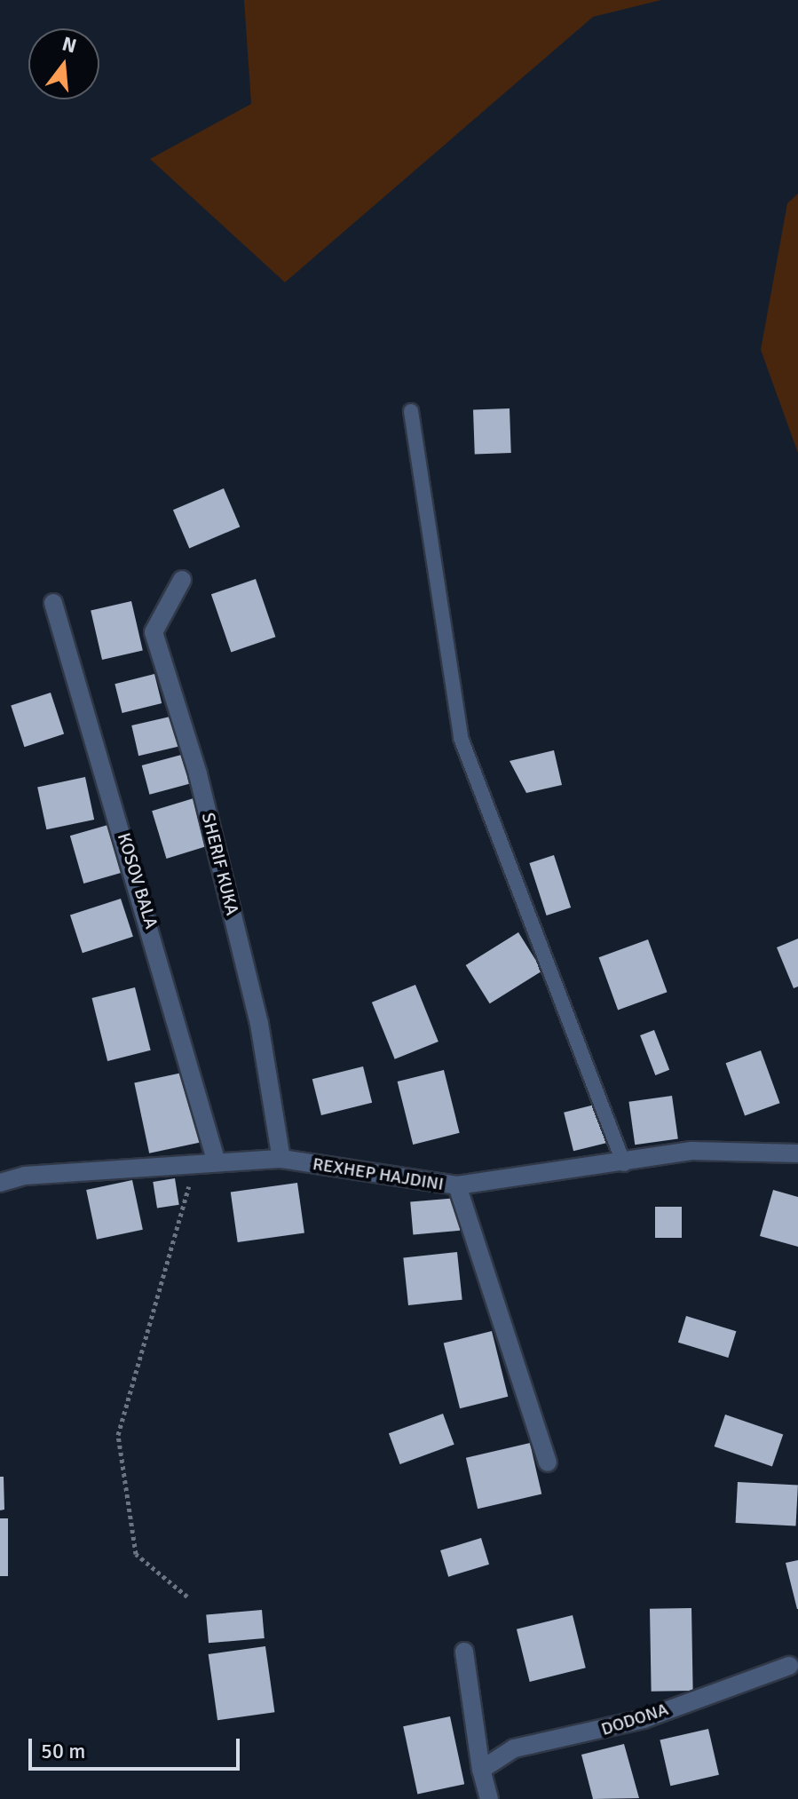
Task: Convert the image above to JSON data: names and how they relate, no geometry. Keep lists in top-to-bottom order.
{
  "streets": {
    "street": [
      "SHERIF KUKA",
      "KOSOV BALA",
      "REXHEP HAJDINI",
      "DODONA"
    ]
  },
  "crossings": [
    ["SHERIF KUKA", "REXHEP HAJDINI"],
    ["KOSOV BALA", "REXHEP HAJDINI"]
  ],
  "scale_bar": "50 m",
  "north": "top"
}
